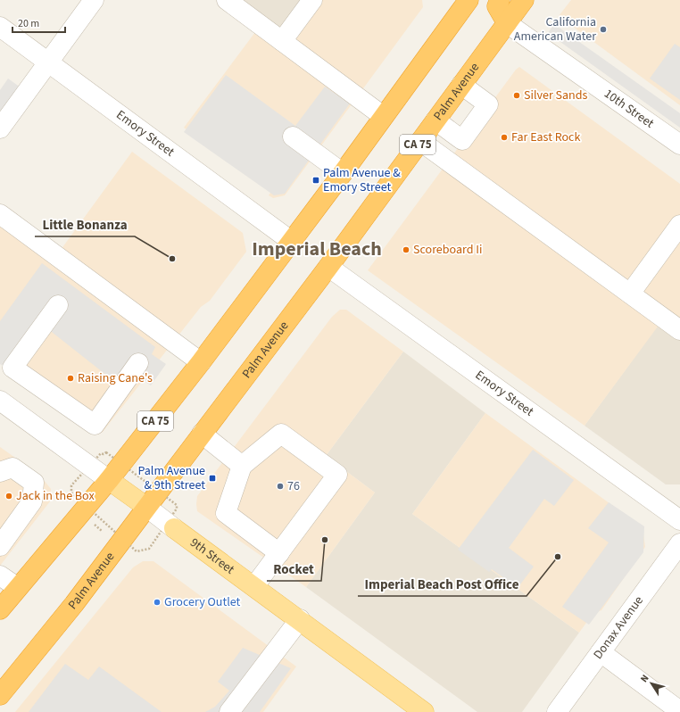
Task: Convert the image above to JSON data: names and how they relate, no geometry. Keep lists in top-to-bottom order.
{
  "streets": {
    "highway": ["Palm Avenue", "CA 75"],
    "main road": ["9th Street"],
    "street": ["10th Street", "Emory Street", "Donax Avenue"]
  },
  "crossings": [
    ["Palm Avenue", "10th Street"],
    ["Palm Avenue", "Emory Street"],
    ["Palm Avenue", "9th Street"],
    ["Emory Street", "CA 75"],
    ["CA 75", "9th Street"]
  ],
  "districts": ["Imperial Beach"],
  "places": {
    "other": [
      "California American Water",
      "Silver Sands",
      "Far East Rock",
      "Scoreboard Ii",
      "Little Bonanza",
      "Raising Cane's",
      "76",
      "Jack in the Box",
      "Rocket",
      "Imperial Beach Post Office",
      "Grocery Outlet"
    ],
    "transit": ["Palm Avenue & Emory Street", "Palm Avenue & 9th Street"]
  },
  "scale_bar": "20 m",
  "north": "top left"
}
